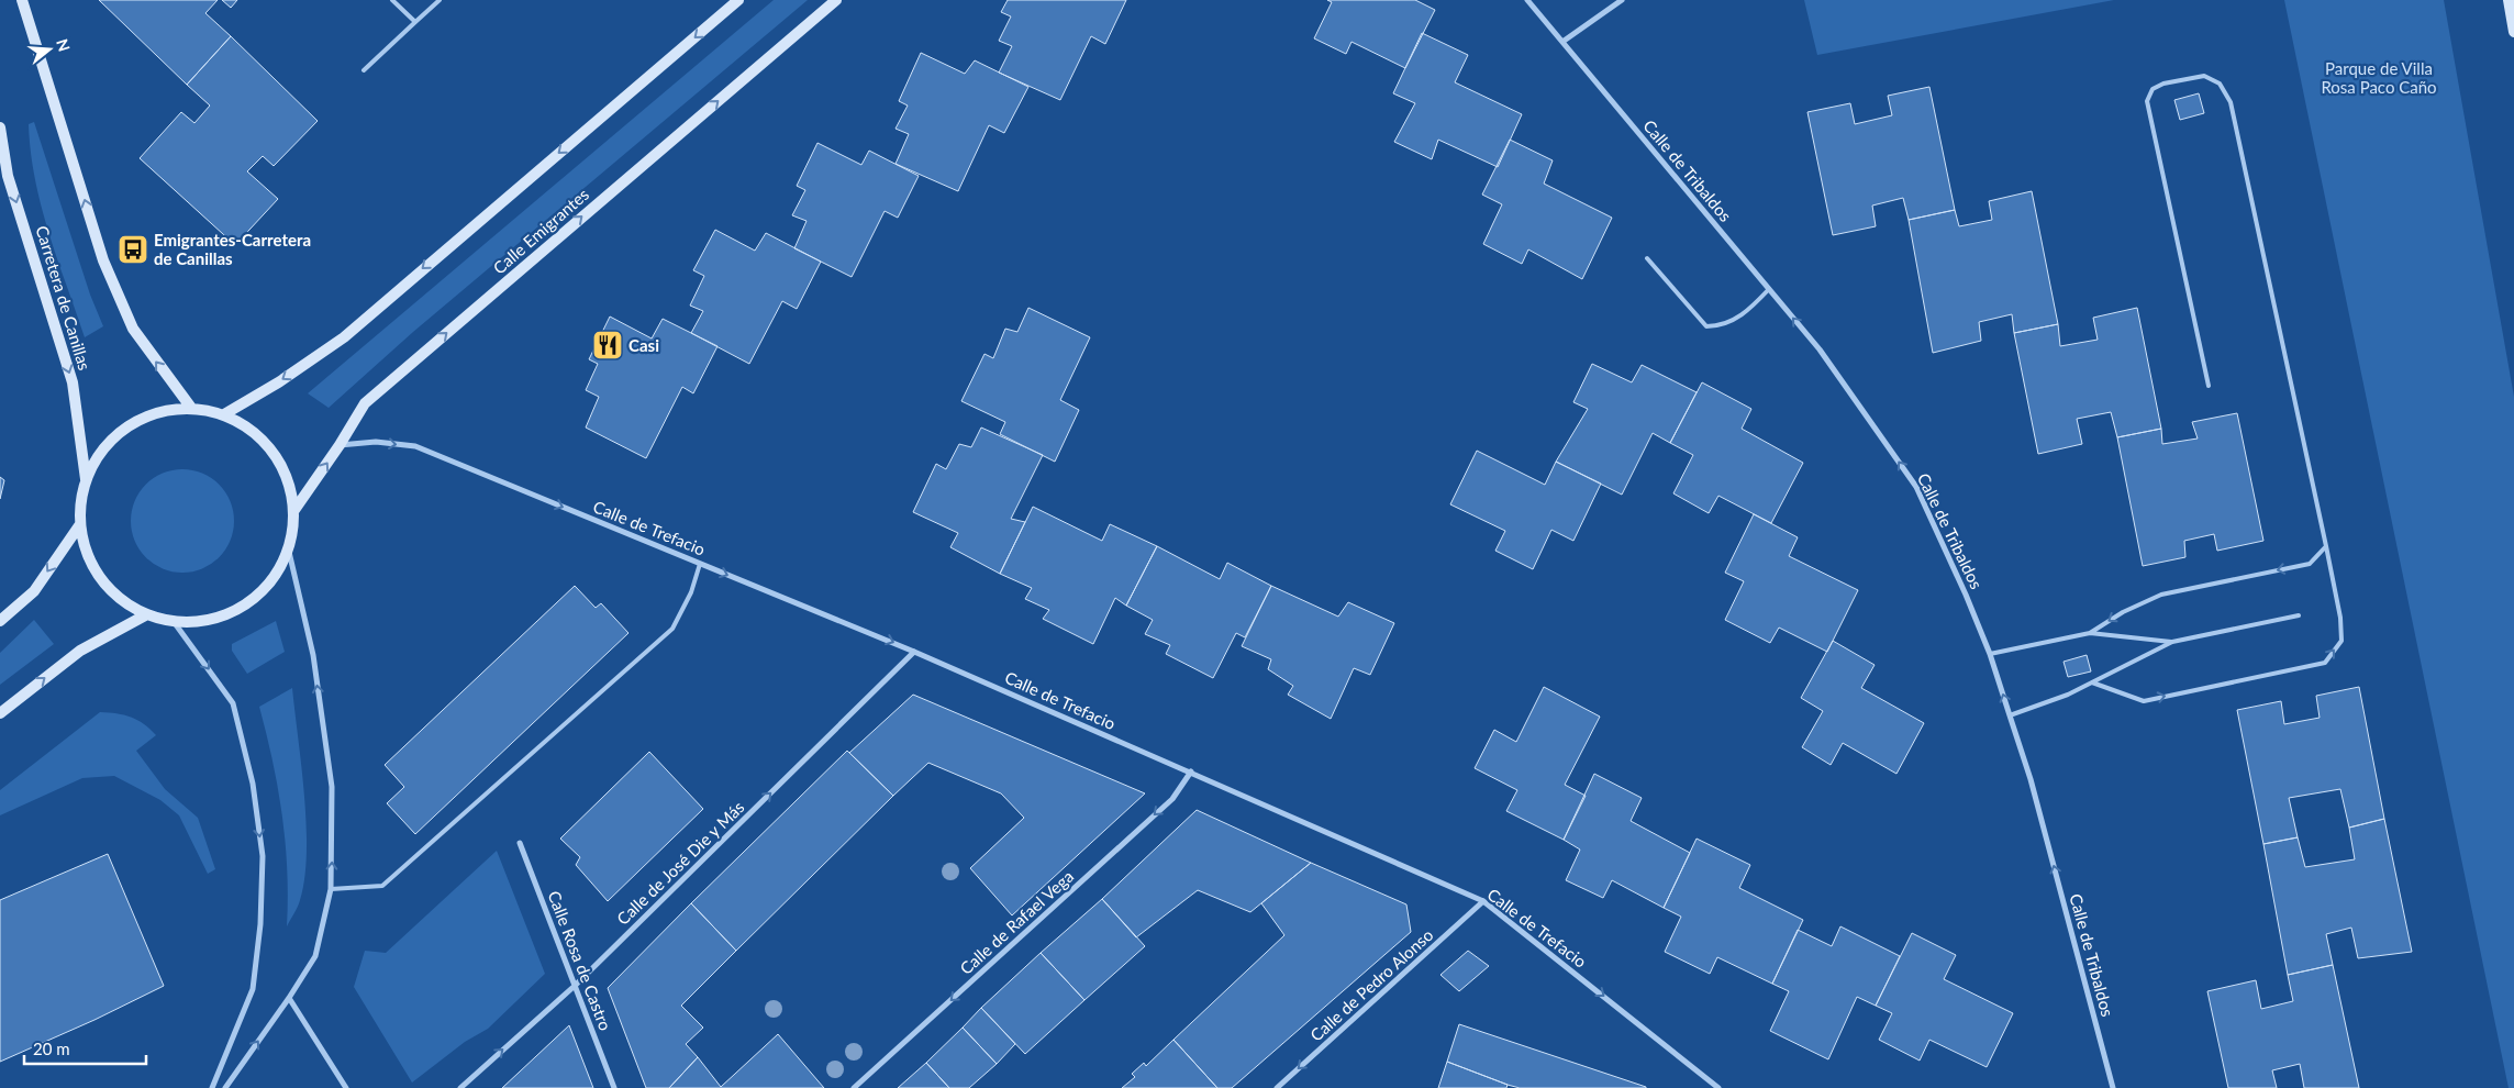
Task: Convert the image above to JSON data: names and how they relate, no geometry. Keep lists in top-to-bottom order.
{
  "streets": {
    "street": [
      "Calle de Tribaldos",
      "Calle Emigrantes",
      "Carretera de Canillas",
      "Calle de Trefacio",
      "Calle de José Die y Más",
      "Calle de Rafael Vega",
      "Calle Rosa de Castro",
      "Calle de Pedro Alonso"
    ]
  },
  "crossings": [
    ["Calle Emigrantes", "Calle de Trefacio"],
    ["Calle de Trefacio", "Calle de José Die y Más"],
    ["Calle de Trefacio", "Calle de Rafael Vega"],
    ["Calle de Trefacio", "Calle de Pedro Alonso"],
    ["Calle de José Die y Más", "Calle Rosa de Castro"]
  ],
  "one_way": [
    "Calle de Tribaldos",
    "Calle de Trefacio",
    "Calle de José Die y Más",
    "Calle de Rafael Vega",
    "Calle de Pedro Alonso"
  ],
  "parks": ["Parque de Villa Rosa Paco Caño"],
  "places": {
    "bus stop": ["Emigrantes-Carretera de Canillas"],
    "restaurant": ["Casi"]
  },
  "scale_bar": "20 m",
  "north": "right"
}
